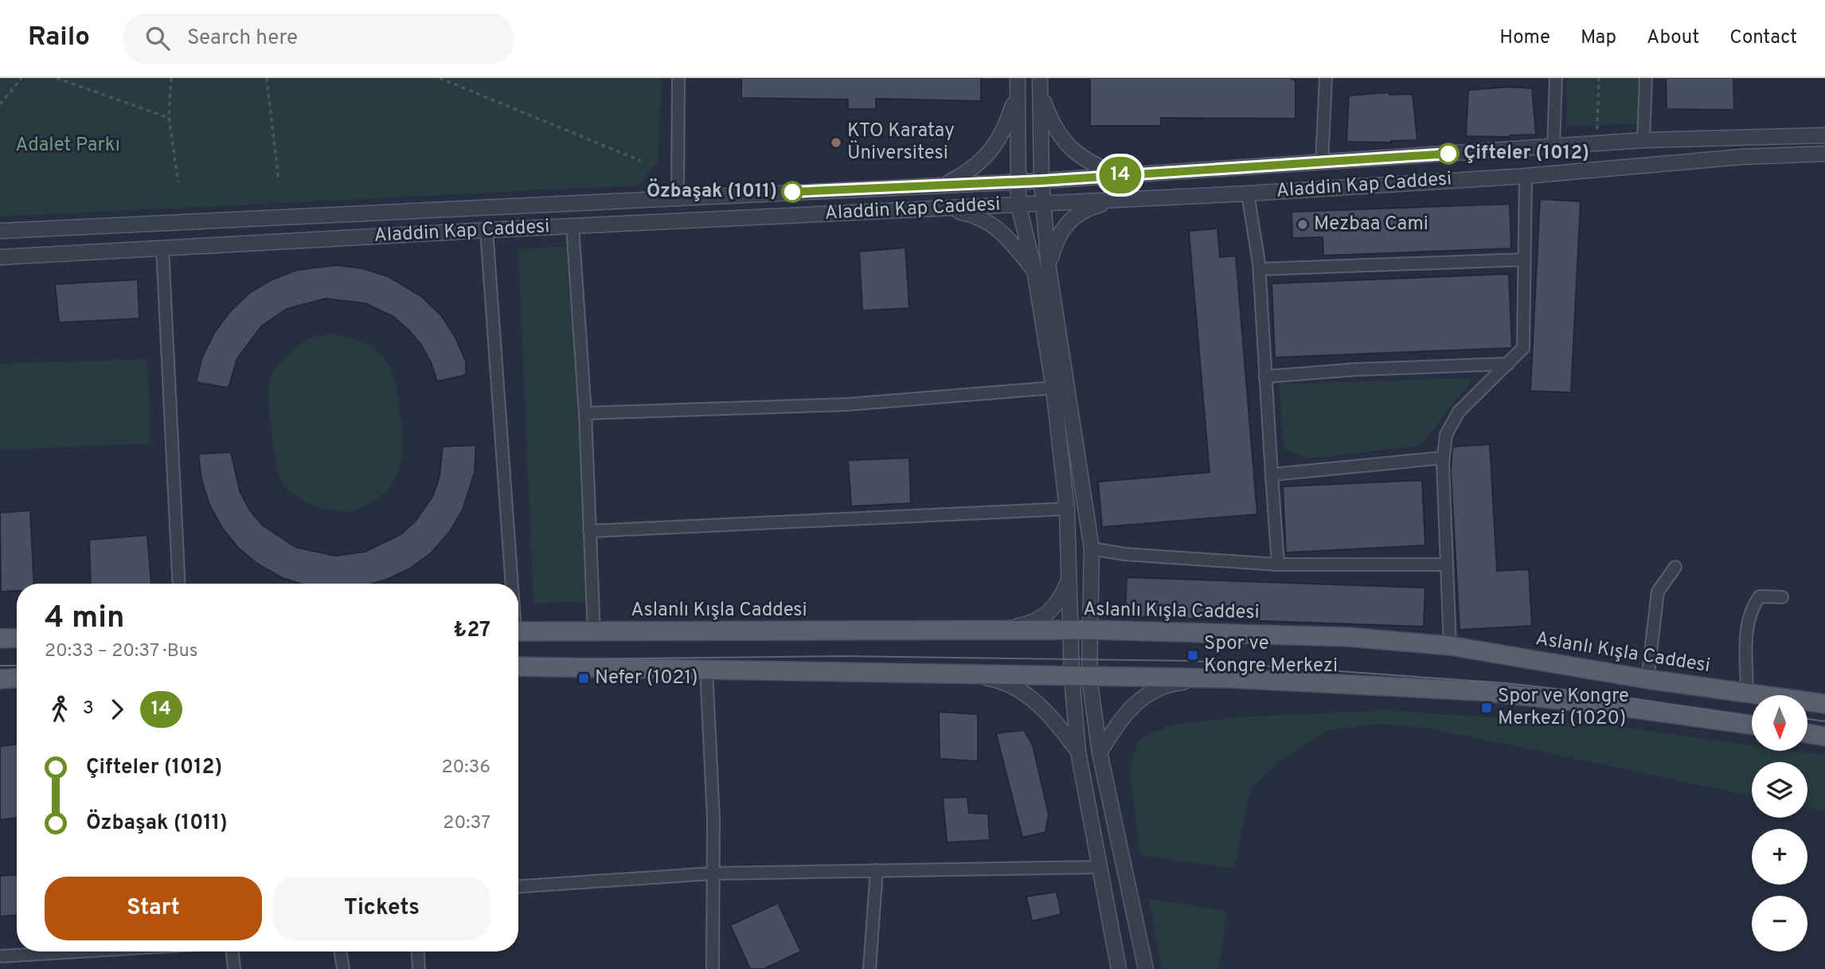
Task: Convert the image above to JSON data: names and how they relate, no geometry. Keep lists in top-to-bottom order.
{
  "streets": {
    "main road": ["Aslanlı Kışla Caddesi"],
    "street": ["Aladdin Kap Caddesi"]
  },
  "parks": ["Adalet Parkı"],
  "places": {
    "other": [
      "KTO Karatay Üniversitesi",
      "Çifteler (1012)",
      "Özbaşak (1011)",
      "Mezbaa Cami"
    ],
    "transit": ["Spor ve Kongre Merkezi", "Nefer (1021)", "Spor ve Kongre Merkezi (1020)"]
  },
  "lines": ["bus line 14"],
  "north": "bottom",
  "page": {
    "header": "Railo",
    "search": "Search here",
    "nav": [
      "Home",
      "Map",
      "About",
      "Contact"
    ],
    "on_map": "14",
    "heading": ["4 min", "20:33 – 20:37 · Bus", "₺27"],
    "legs": ["3", "14"],
    "map_buttons": ["+", "−"],
    "list": [
      {
        "name": "Çifteler (1012)",
        "value": "20:36"
      },
      {
        "name": "Özbaşak (1011)",
        "value": "20:37"
      }
    ],
    "buttons": ["Start", "Tickets"]
  }
}
